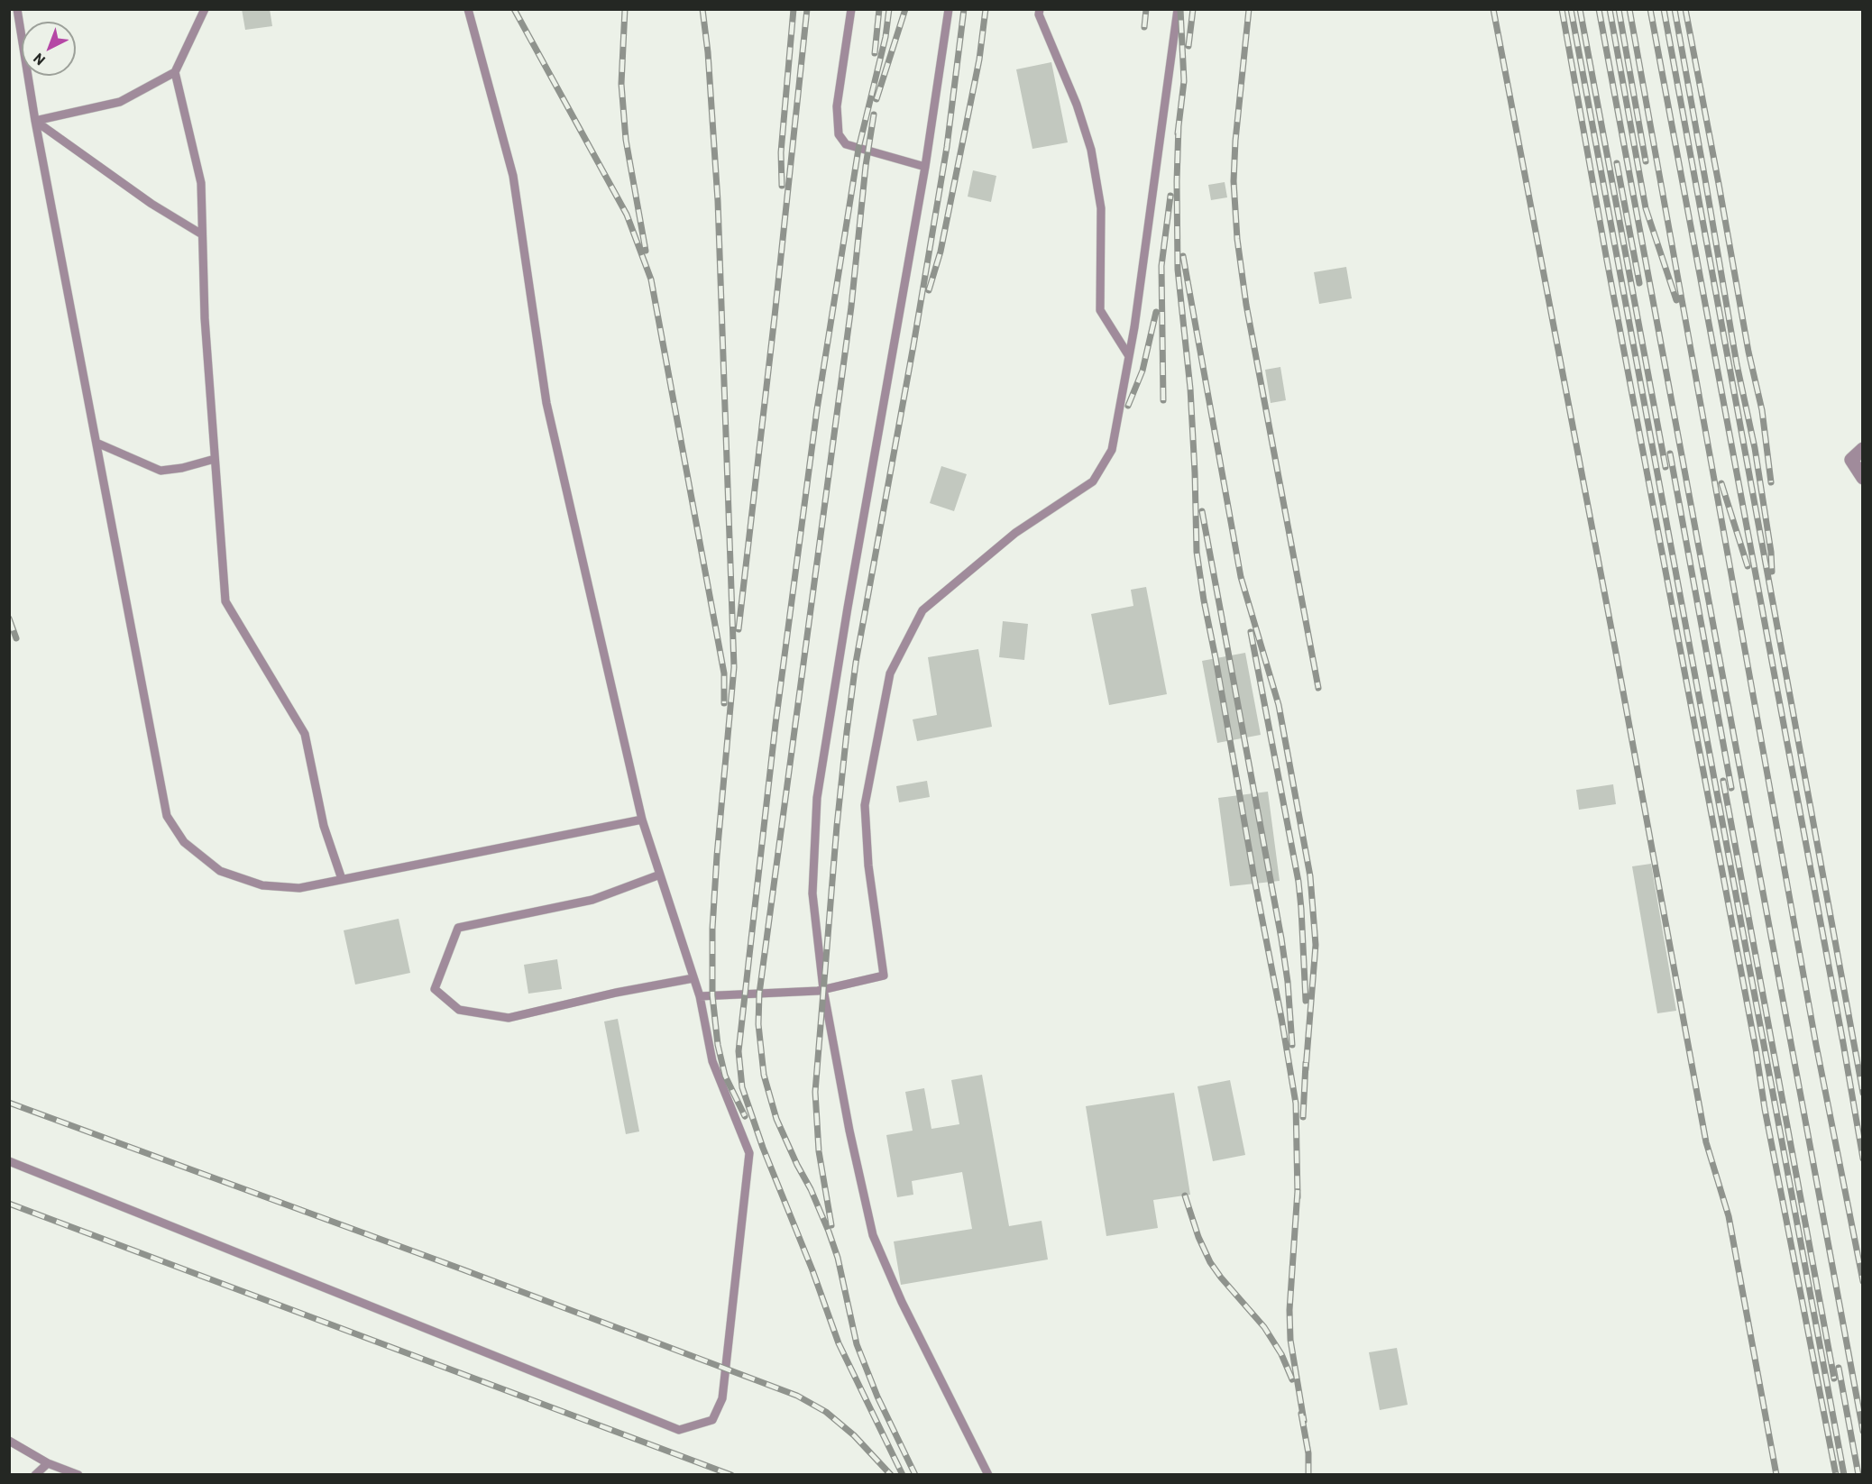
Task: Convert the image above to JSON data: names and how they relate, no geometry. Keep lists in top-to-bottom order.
{
  "north": "bottom left"
}
